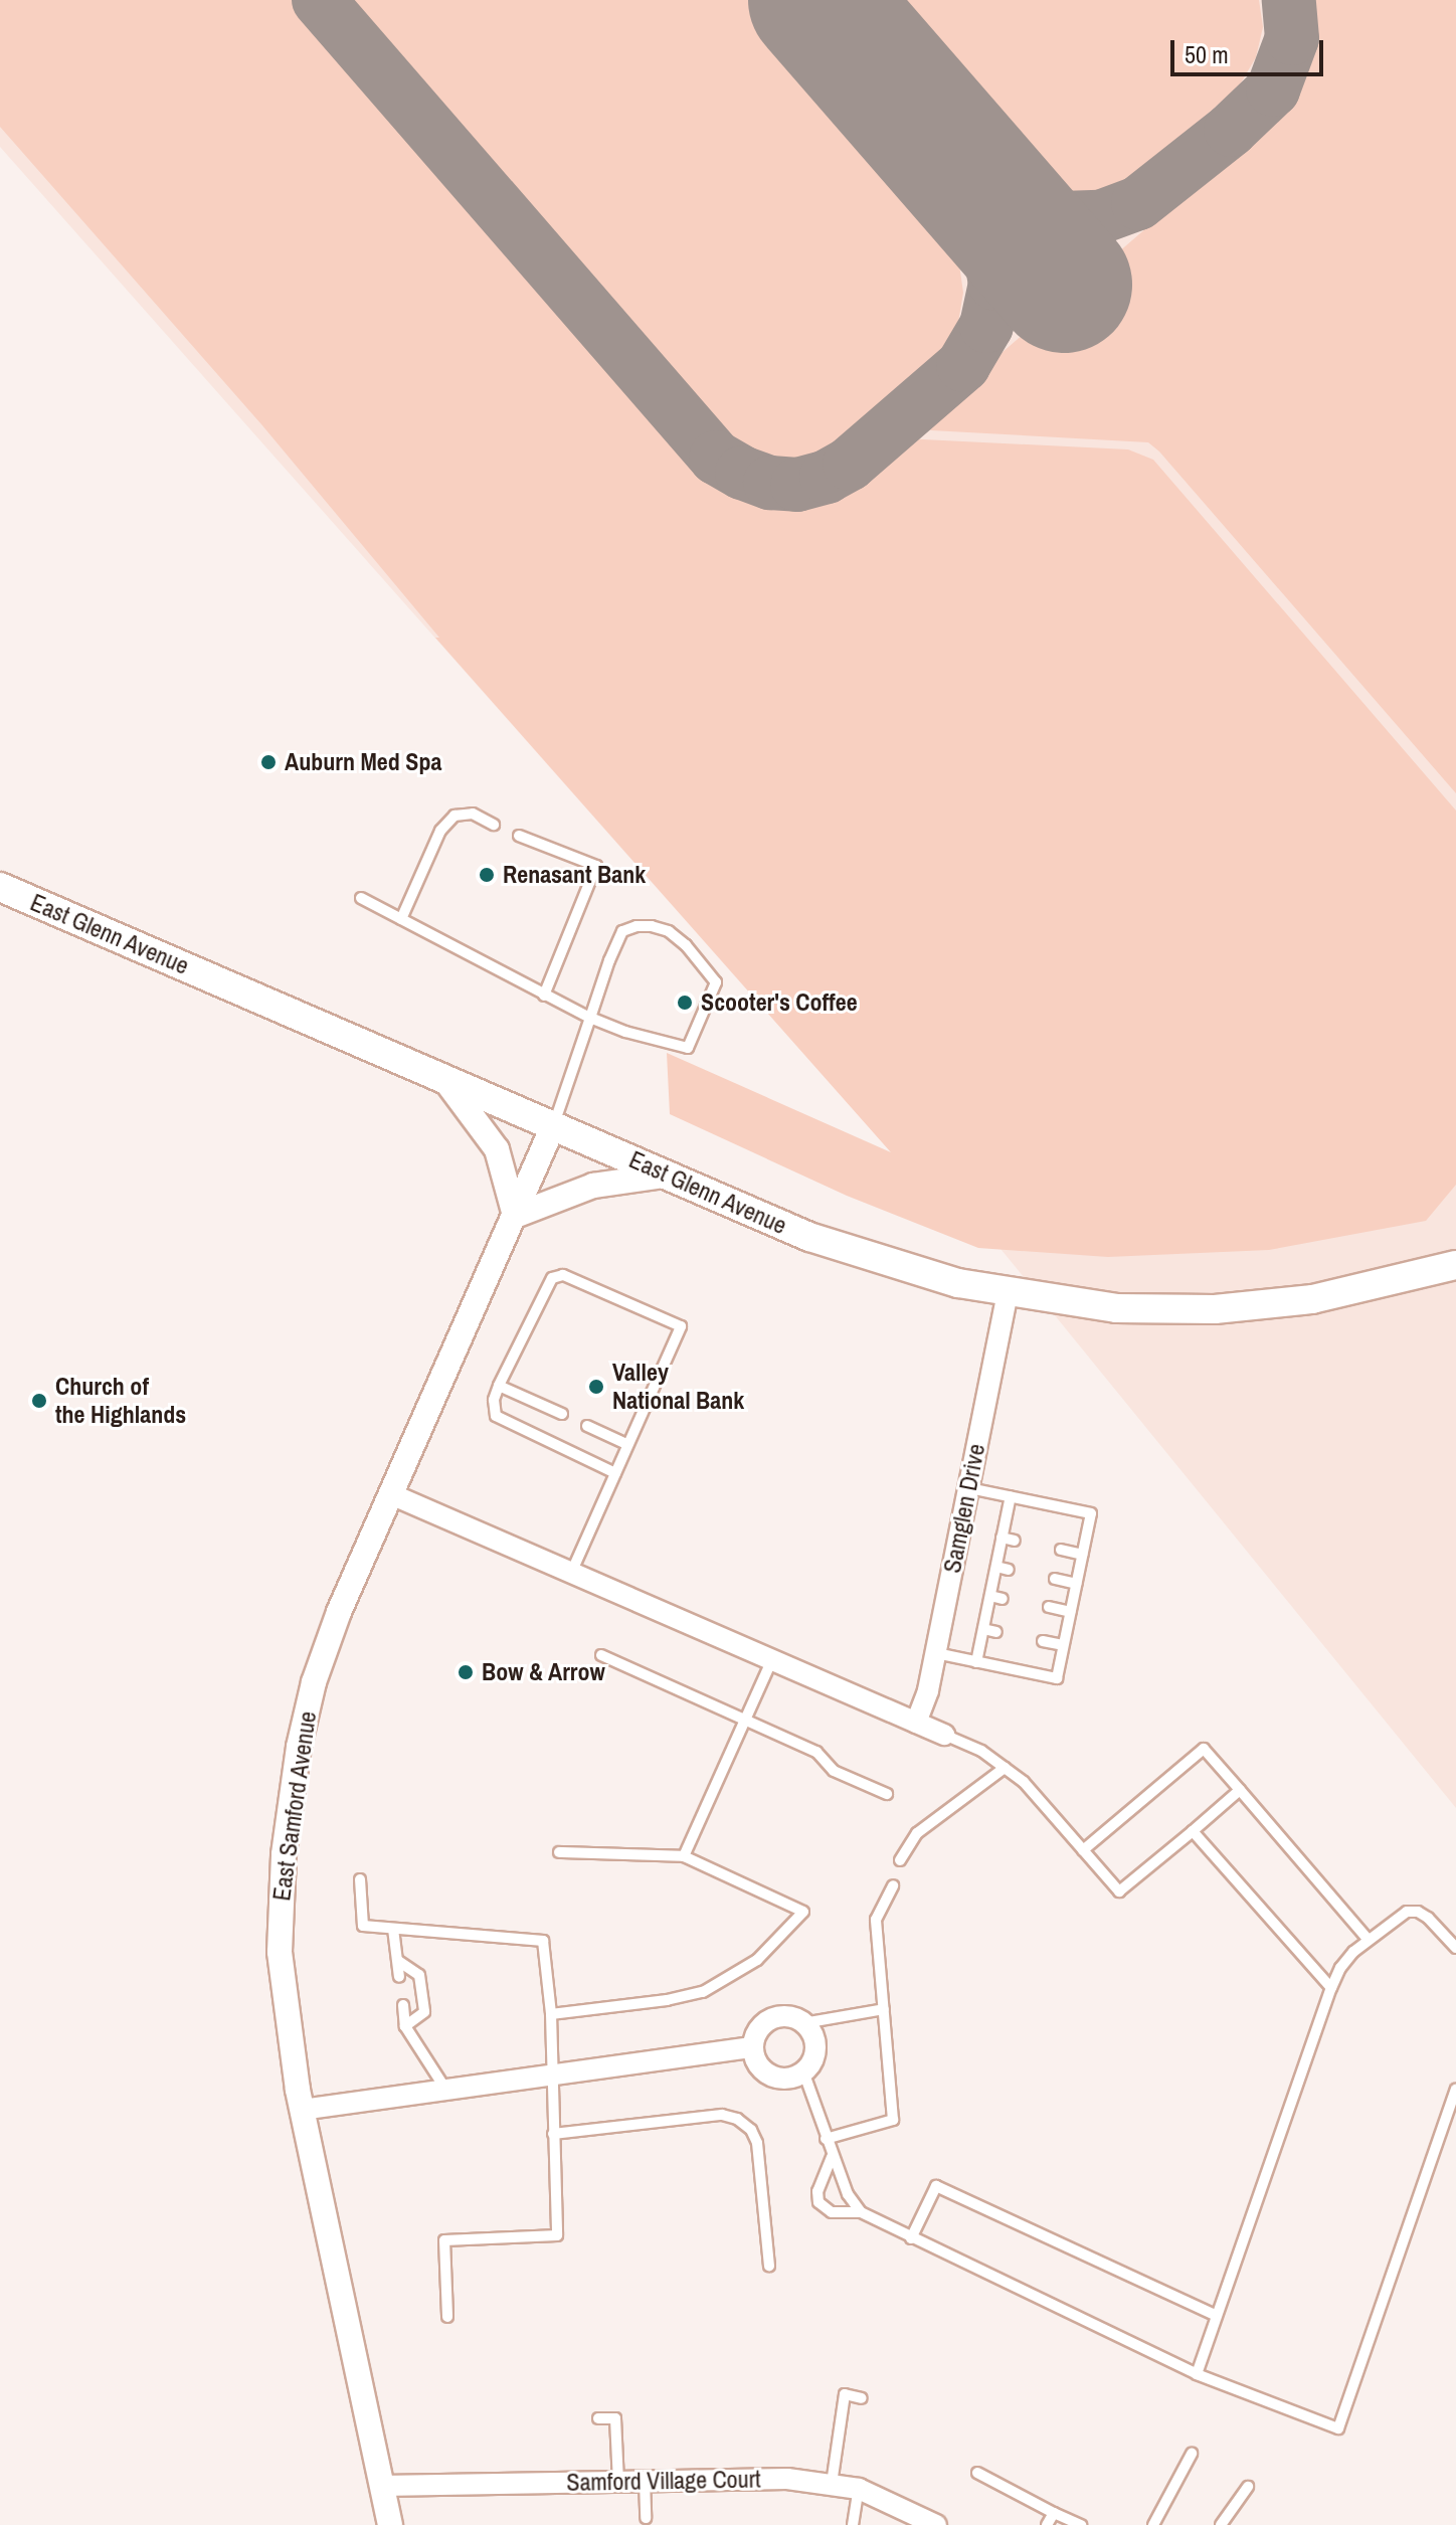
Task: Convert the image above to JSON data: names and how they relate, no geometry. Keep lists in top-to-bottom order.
{
  "streets": {
    "main road": ["East Glenn Avenue"],
    "street": ["Samglen Drive", "East Samford Avenue", "Samford Village Court"]
  },
  "crossings": [
    ["East Glenn Avenue", "Samglen Drive"],
    ["East Glenn Avenue", "East Samford Avenue"],
    ["East Samford Avenue", "Samford Village Court"]
  ],
  "places": [
    "Auburn Med Spa",
    "Renasant Bank",
    "Scooter's Coffee",
    "Valley National Bank",
    "Church of the Highlands",
    "Bow & Arrow"
  ],
  "scale_bar": "50 m"
}
